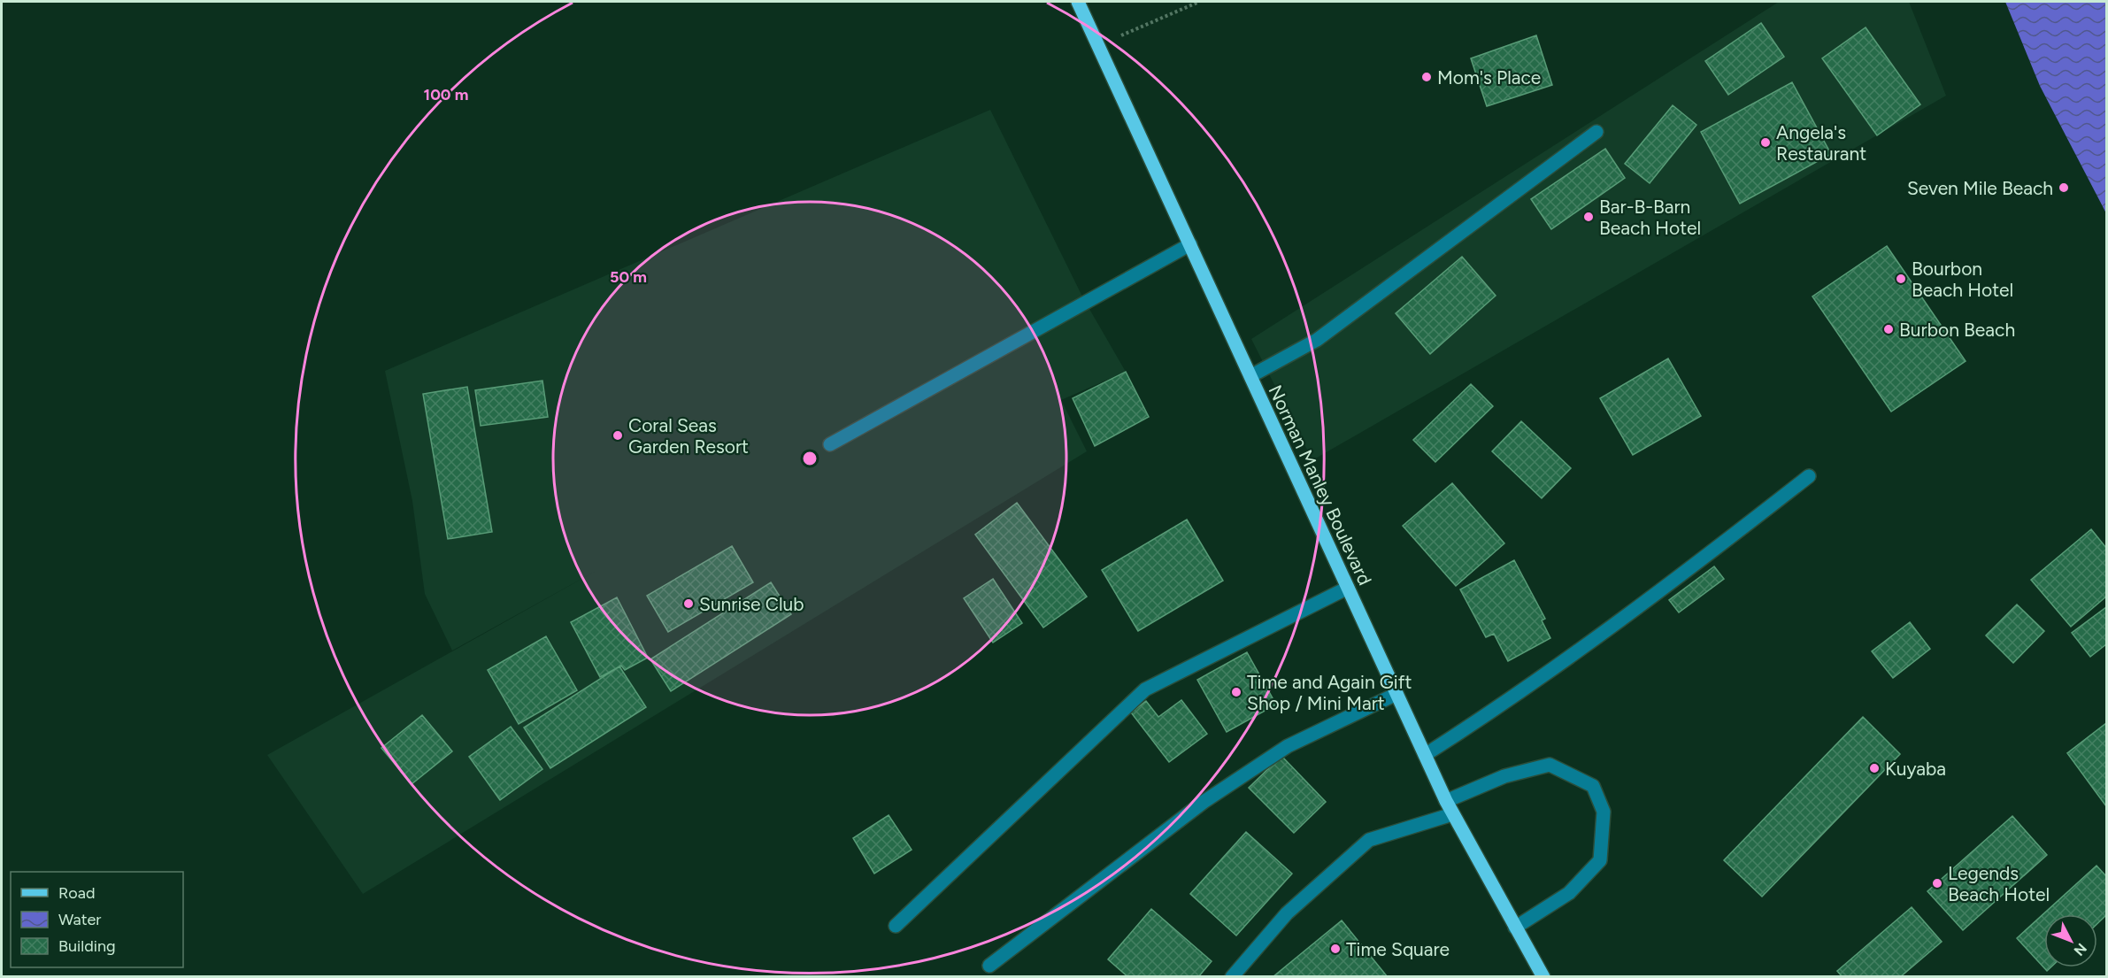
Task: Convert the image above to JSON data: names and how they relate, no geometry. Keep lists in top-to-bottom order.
{
  "streets": {
    "main road": ["Norman Manley Boulevard"]
  },
  "places": [
    "Mom's Place",
    "Angela's Restaurant",
    "Seven Mile Beach",
    "Bar-B-Barn Beach Hotel",
    "Bourbon Beach Hotel",
    "Burbon Beach",
    "Coral Seas Garden Resort",
    "Sunrise Club",
    "Time and Again Gift Shop / Mini Mart",
    "Kuyaba",
    "Legends Beach Hotel",
    "Time Square"
  ],
  "legend": ["Road", "Water", "Building"],
  "north": "bottom right",
  "rings": ["100 m", "50 m"]
}
